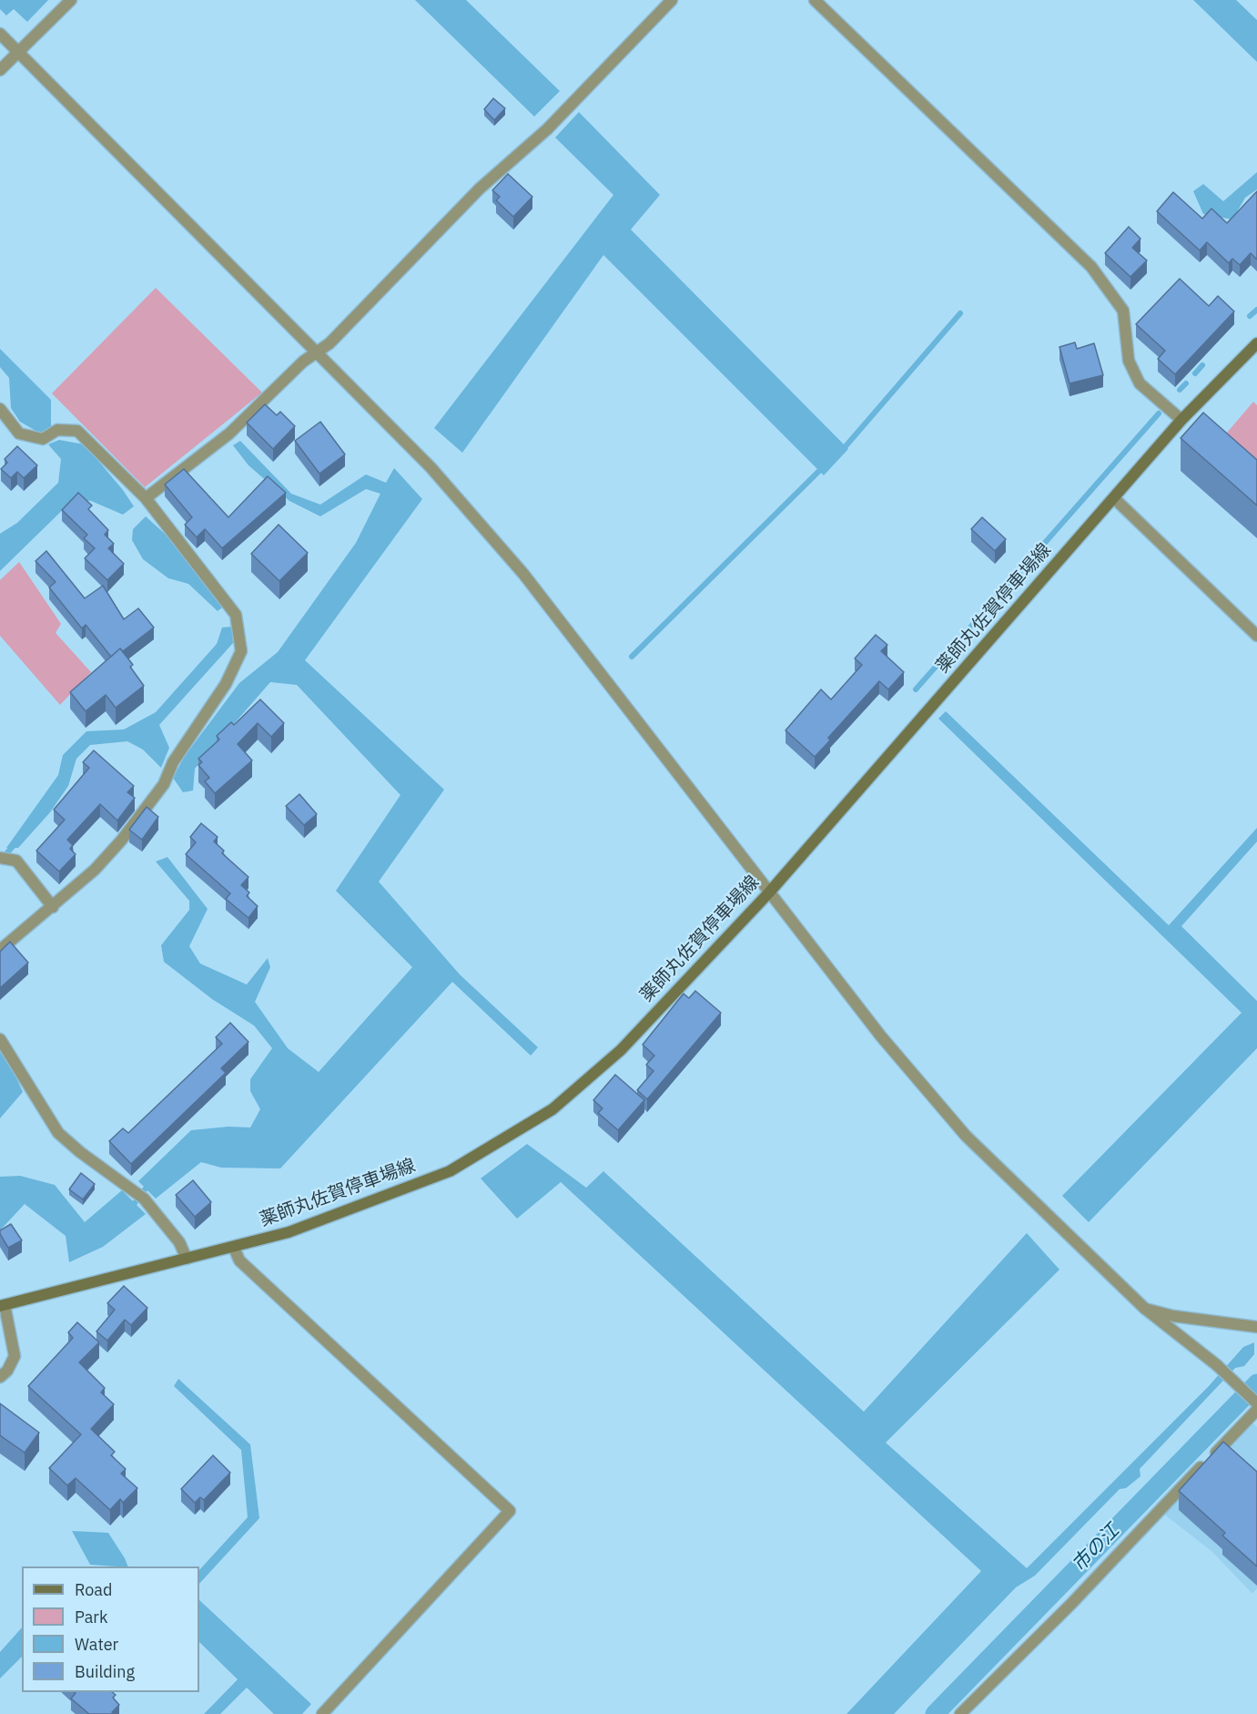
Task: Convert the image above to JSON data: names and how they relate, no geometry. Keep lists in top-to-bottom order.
{
  "streets": {
    "main road": ["薬師丸佐賀停車場線"]
  },
  "water": ["市の江"],
  "legend": [
    "Road",
    "Park",
    "Water",
    "Building"
  ]
}
